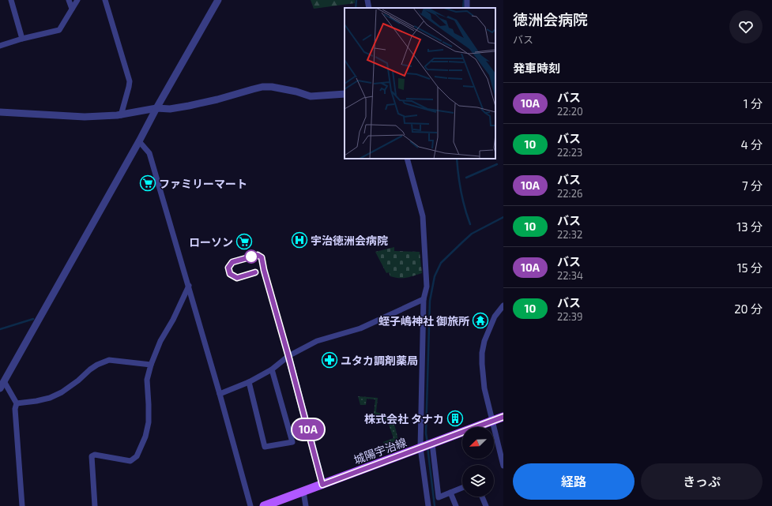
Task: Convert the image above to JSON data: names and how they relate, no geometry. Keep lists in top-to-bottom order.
{
  "streets": {
    "main road": ["城陽宇治線"]
  },
  "places": {
    "supermarket": ["ファミリーマート", "ローソン"],
    "hospital": ["宇治徳洲会病院"],
    "temple": ["蛭子嶋神社 御旅所"],
    "pharmacy": ["ユタカ調剤薬局"],
    "building": ["株式会社 タナカ"]
  },
  "lines": ["bus line 10A"],
  "north": "bottom left",
  "page": {
    "on_map": "10A",
    "heading": [
      ["徳洲会病院", "バス"],
      "発車時刻"
    ],
    "list": [
      {
        "mark": "10A",
        "name": "バス",
        "note": "22:20",
        "value": "1 分"
      },
      {
        "mark": "10",
        "name": "バス",
        "note": "22:23",
        "value": "4 分"
      },
      {
        "mark": "10A",
        "name": "バス",
        "note": "22:26",
        "value": "7 分"
      },
      {
        "mark": "10",
        "name": "バス",
        "note": "22:32",
        "value": "13 分"
      },
      {
        "mark": "10A",
        "name": "バス",
        "note": "22:34",
        "value": "15 分"
      },
      {
        "mark": "10",
        "name": "バス",
        "note": "22:39",
        "value": "20 分"
      }
    ],
    "buttons": ["経路", "きっぷ"]
  }
}
